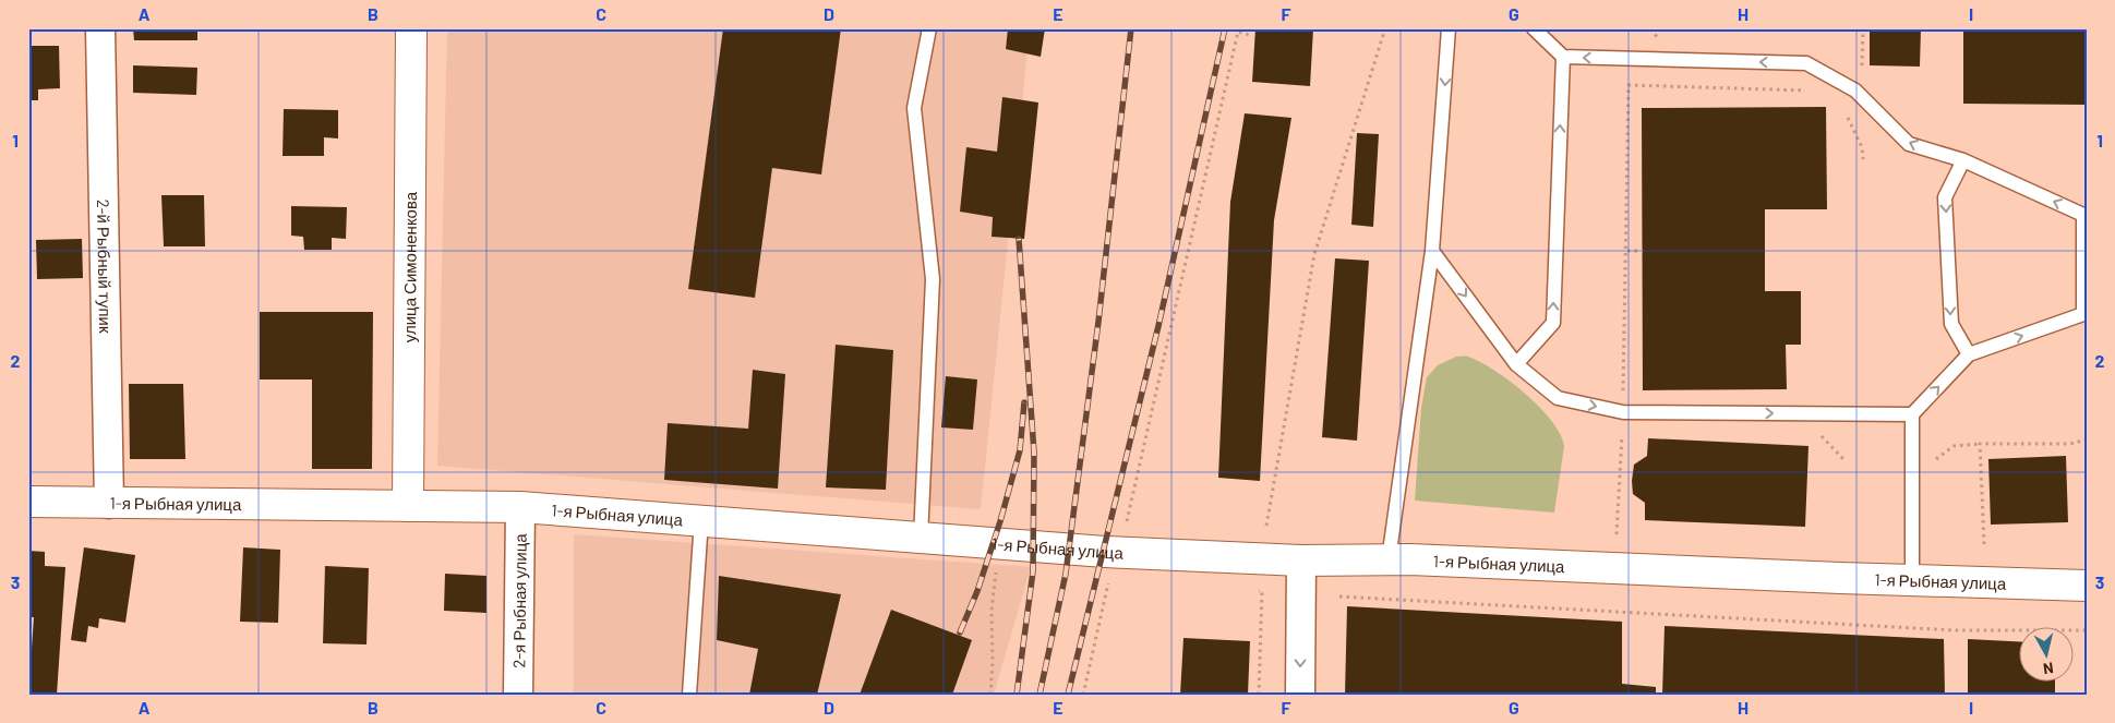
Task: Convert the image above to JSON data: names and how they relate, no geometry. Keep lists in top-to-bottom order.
{
  "streets": {
    "street": [
      "2-й Рыбный тупик",
      "улица Симоненкова",
      "1-я Рыбная улица",
      "2-я Рыбная улица"
    ]
  },
  "crossings": [
    ["2-й Рыбный тупик", "1-я Рыбная улица"],
    ["улица Симоненкова", "1-я Рыбная улица"],
    ["1-я Рыбная улица", "2-я Рыбная улица"]
  ],
  "north": "bottom",
  "grid": {
    "columns": [
      "A",
      "B",
      "C",
      "D",
      "E",
      "F",
      "G",
      "H",
      "I"
    ],
    "rows": ["1", "2", "3"]
  }
}
